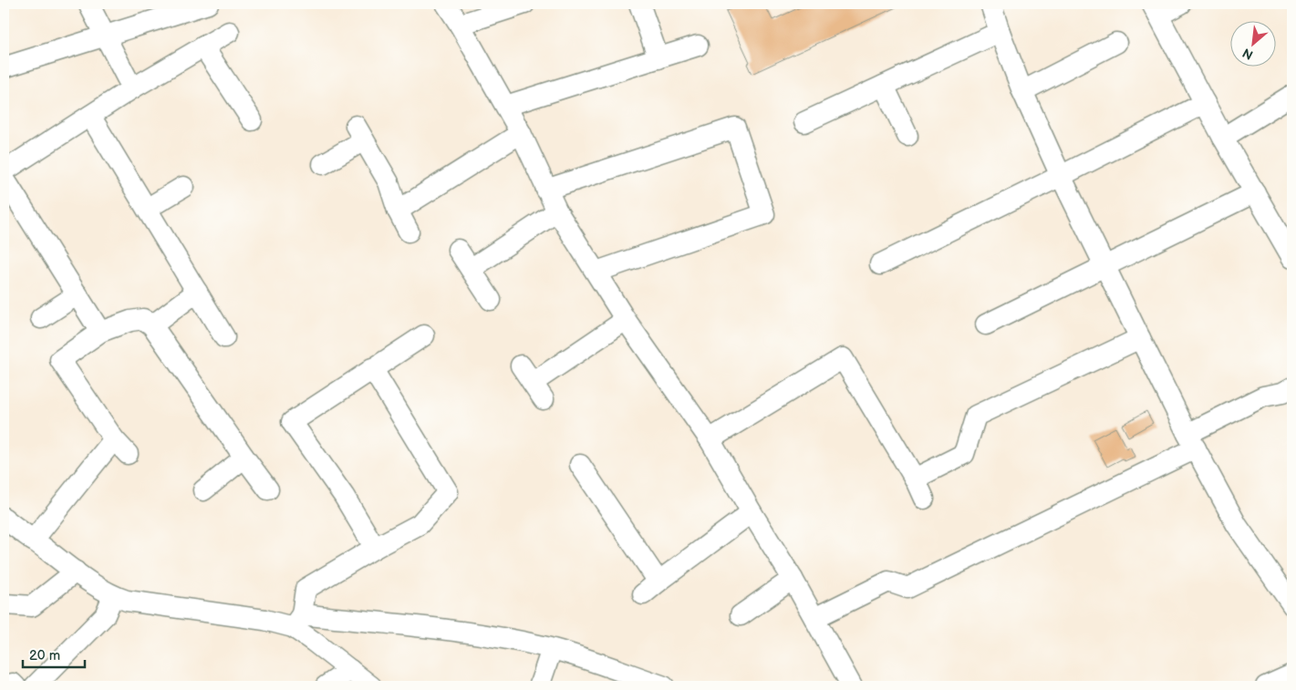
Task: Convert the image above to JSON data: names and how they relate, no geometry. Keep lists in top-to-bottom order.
{
  "scale_bar": "20 m",
  "north": "bottom left"
}
